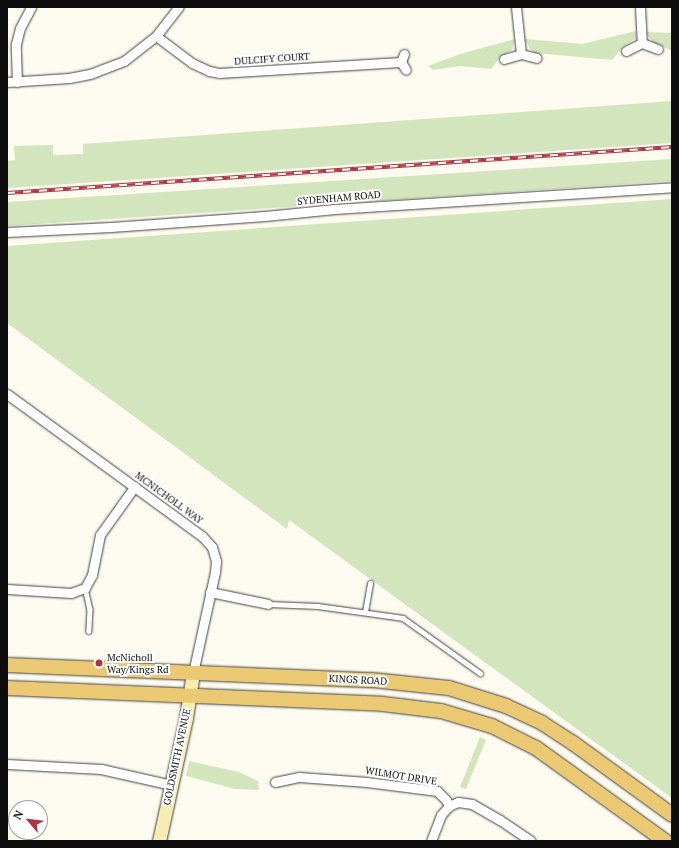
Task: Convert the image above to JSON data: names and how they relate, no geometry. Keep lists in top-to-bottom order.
{
  "streets": {
    "main road": ["KINGS ROAD"],
    "street": [
      "DULCIFY COURT",
      "SYDENHAM ROAD",
      "MCNICHOLL WAY",
      "GOLDSMITH AVENUE",
      "WILMOT DRIVE"
    ]
  },
  "crossings": [
    ["MCNICHOLL WAY", "KINGS ROAD"],
    ["MCNICHOLL WAY", "GOLDSMITH AVENUE"],
    ["KINGS ROAD", "GOLDSMITH AVENUE"]
  ],
  "places": ["McNicholl Way/Kings Rd"],
  "north": "top left"
}
